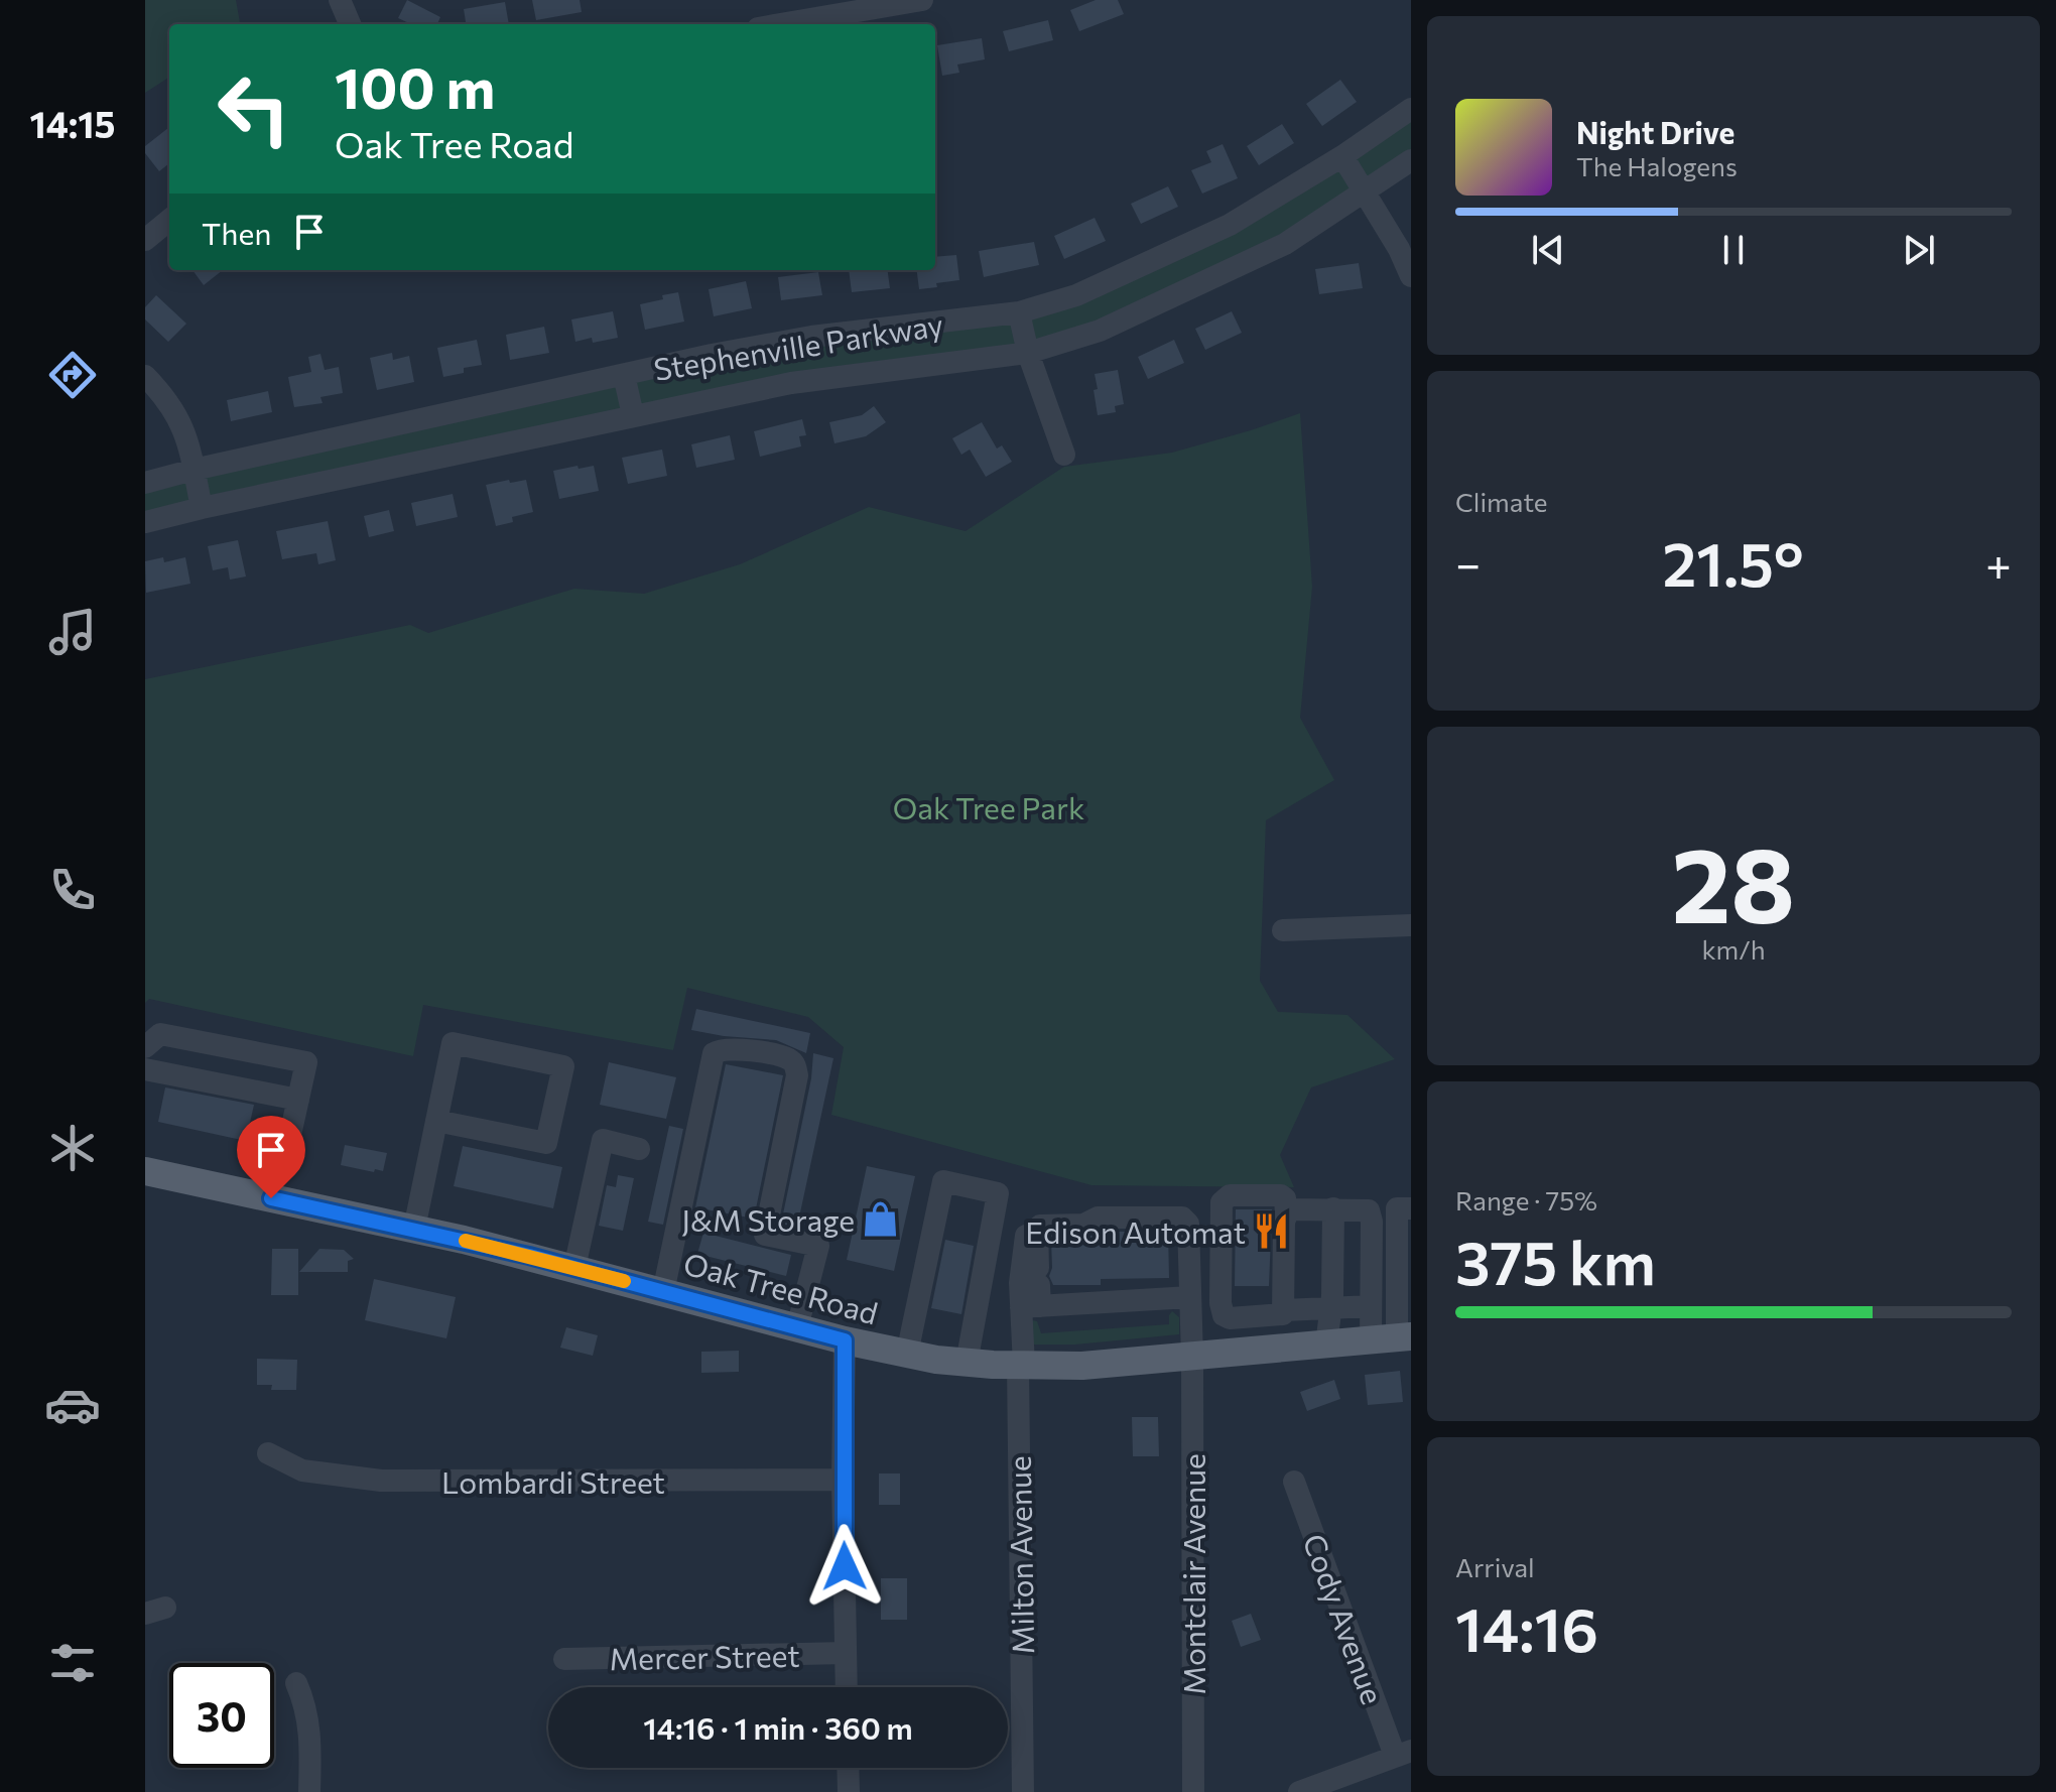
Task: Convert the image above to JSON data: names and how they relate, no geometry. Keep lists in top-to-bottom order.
{
  "streets": {
    "main road": ["Oak Tree Road"],
    "street": [
      "Stephenville Parkway",
      "Lombardi Street",
      "Milton Avenue",
      "Montclair Avenue",
      "Cody Avenue",
      "Mercer Street"
    ]
  },
  "crossings": [
    ["Oak Tree Road", "Milton Avenue"],
    ["Oak Tree Road", "Montclair Avenue"]
  ],
  "parks": ["Oak Tree Park"],
  "places": {
    "shop": ["J&M Storage"],
    "restaurant": ["Edison Automat"]
  },
  "page": {
    "tabs": "14:15",
    "turn": ["100 m", "Oak Tree Road"],
    "song": ["Night Drive", "The Halogens"],
    "then": "Then",
    "tile": [
      "Climate",
      ["28", "km/h"],
      ["Range · 75%", "375 km"],
      ["Arrival", "14:16"]
    ],
    "heat": ["−", "21.5°", "+"],
    "limit": "30",
    "trip": "14:16 · 1 min · 360 m"
  }
}
